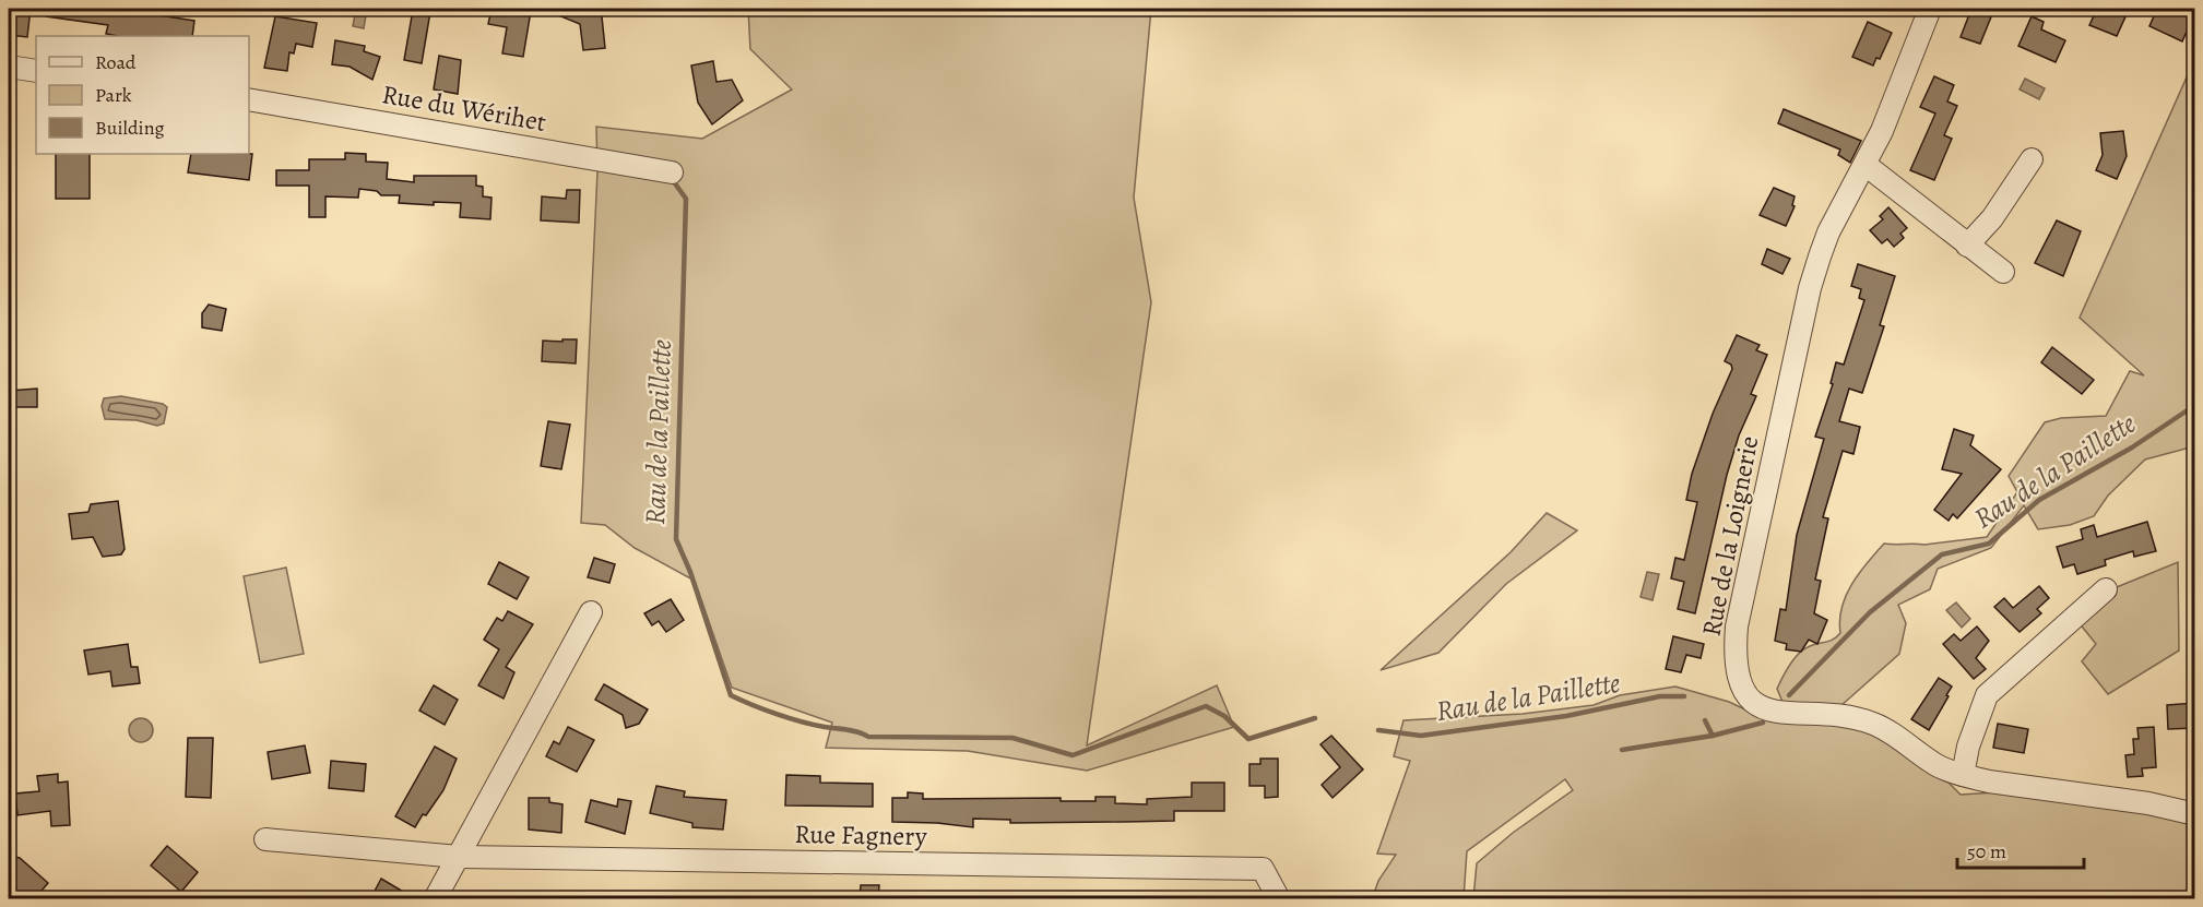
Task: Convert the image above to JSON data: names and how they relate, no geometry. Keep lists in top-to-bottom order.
{
  "streets": {
    "street": ["Rue du Wérihet", "Rue de la Loignerie", "Rue Fagnery"]
  },
  "water": ["Rau de la Paillette"],
  "legend": ["Road", "Park", "Building"],
  "scale_bar": "50 m"
}
